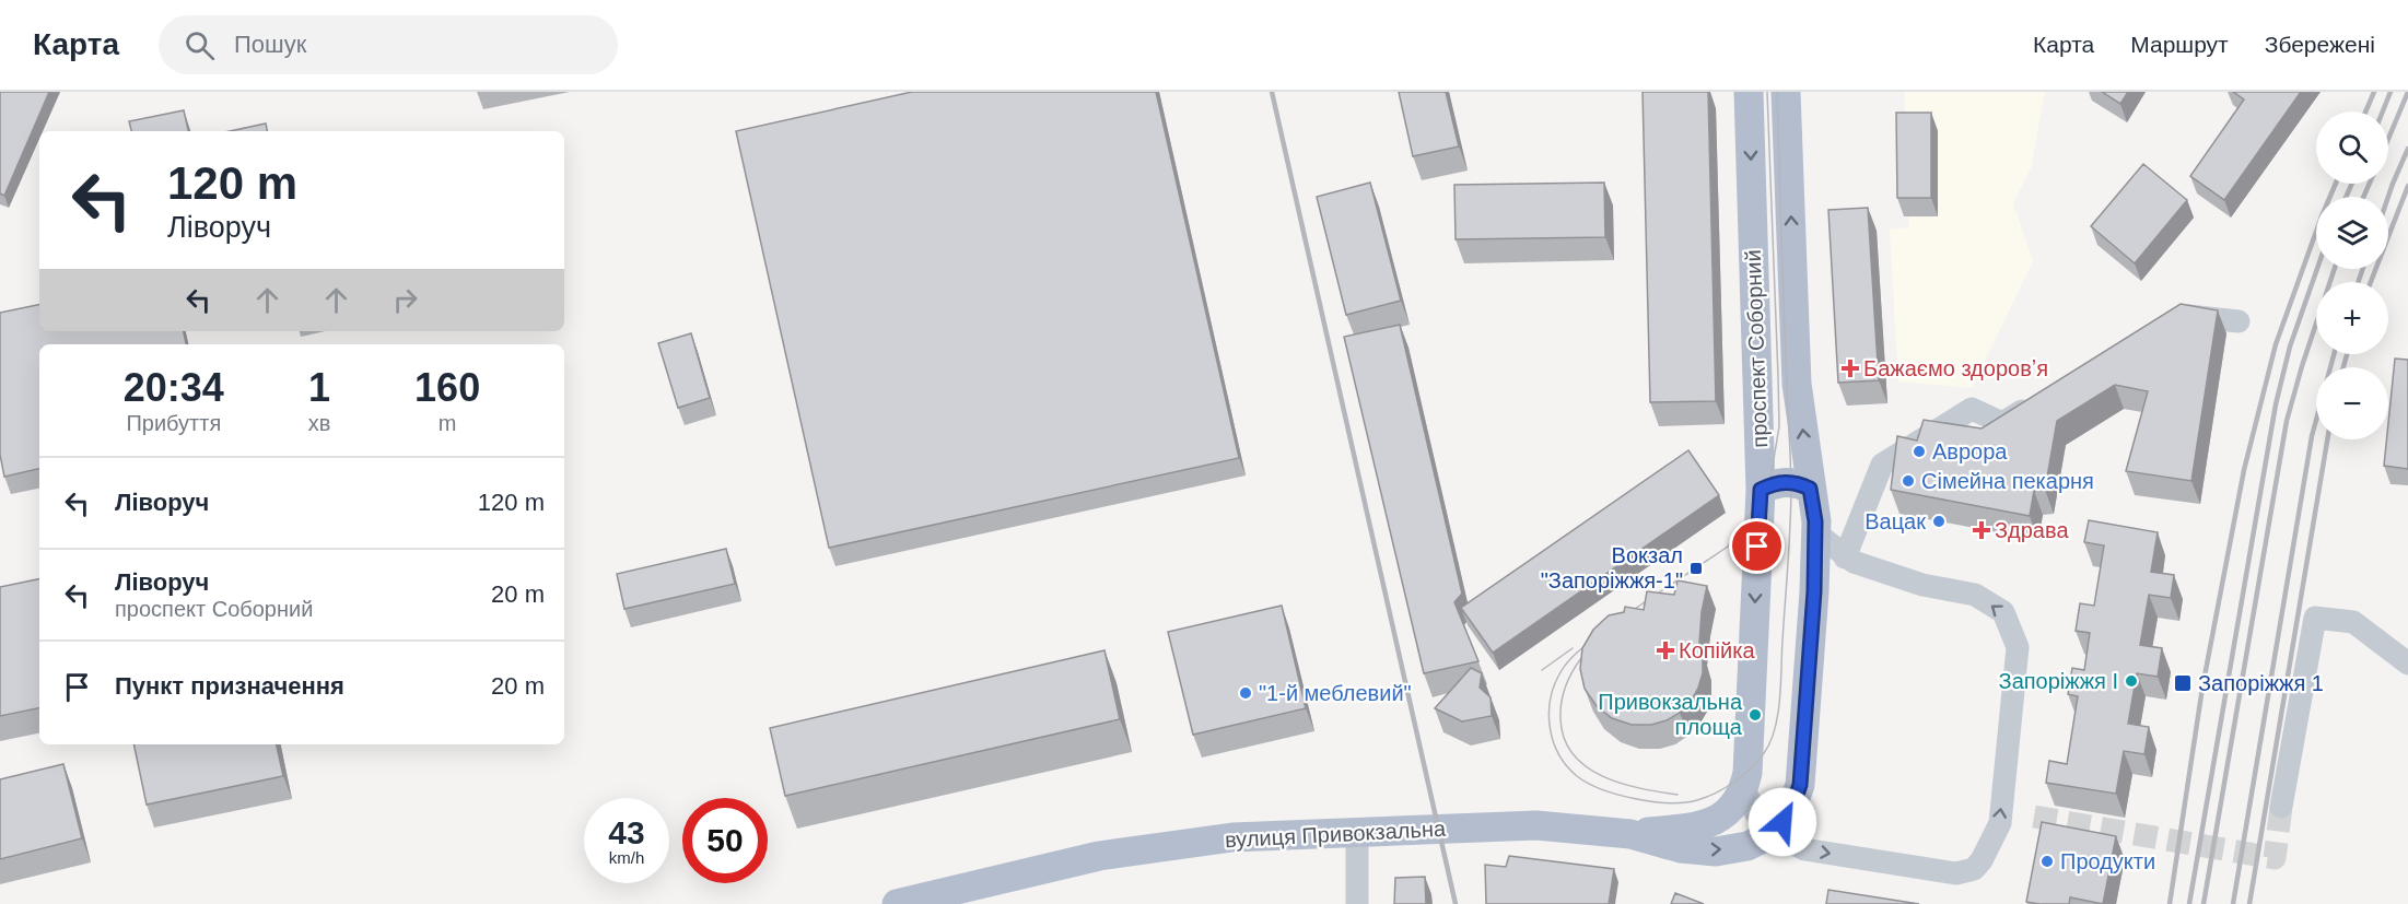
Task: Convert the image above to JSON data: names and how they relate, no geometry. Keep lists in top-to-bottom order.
{
  "streets": {
    "main road": ["проспект Соборний", "вулиця Привокзальна"]
  },
  "crossings": [
    ["проспект Соборний", "вулиця Привокзальна"]
  ],
  "places": {
    "health": ["Бажаємо здоровʼя", "Здрава", "Копійка"],
    "other": [
      "Аврора",
      "Сімейна пекарня",
      "Вацак",
      "Запорiжжя I",
      "\"1-й меблевий\"",
      "Привокзальна площа",
      "Продукти"
    ],
    "transit": ["Вокзал \"Запоріжжя-1\"", "Запоріжжя 1"]
  },
  "page": {
    "header": "Карта",
    "search": "Пошук",
    "nav": ["Карта", "Маршрут", "Збережені"],
    "map_buttons": ["+", "−"],
    "turn": ["120 m", "Ліворуч"],
    "eta": [
      "20:34",
      "Прибуття",
      "1",
      "хв",
      "160",
      "m"
    ],
    "list": [
      {
        "name": "Ліворуч",
        "value": "120 m"
      },
      {
        "name": "Ліворуч",
        "note": "проспект Соборний",
        "value": "20 m"
      },
      {
        "name": "Пункт призначення",
        "value": "20 m"
      }
    ],
    "speed": "43 km/h",
    "limit": "50"
  }
}
